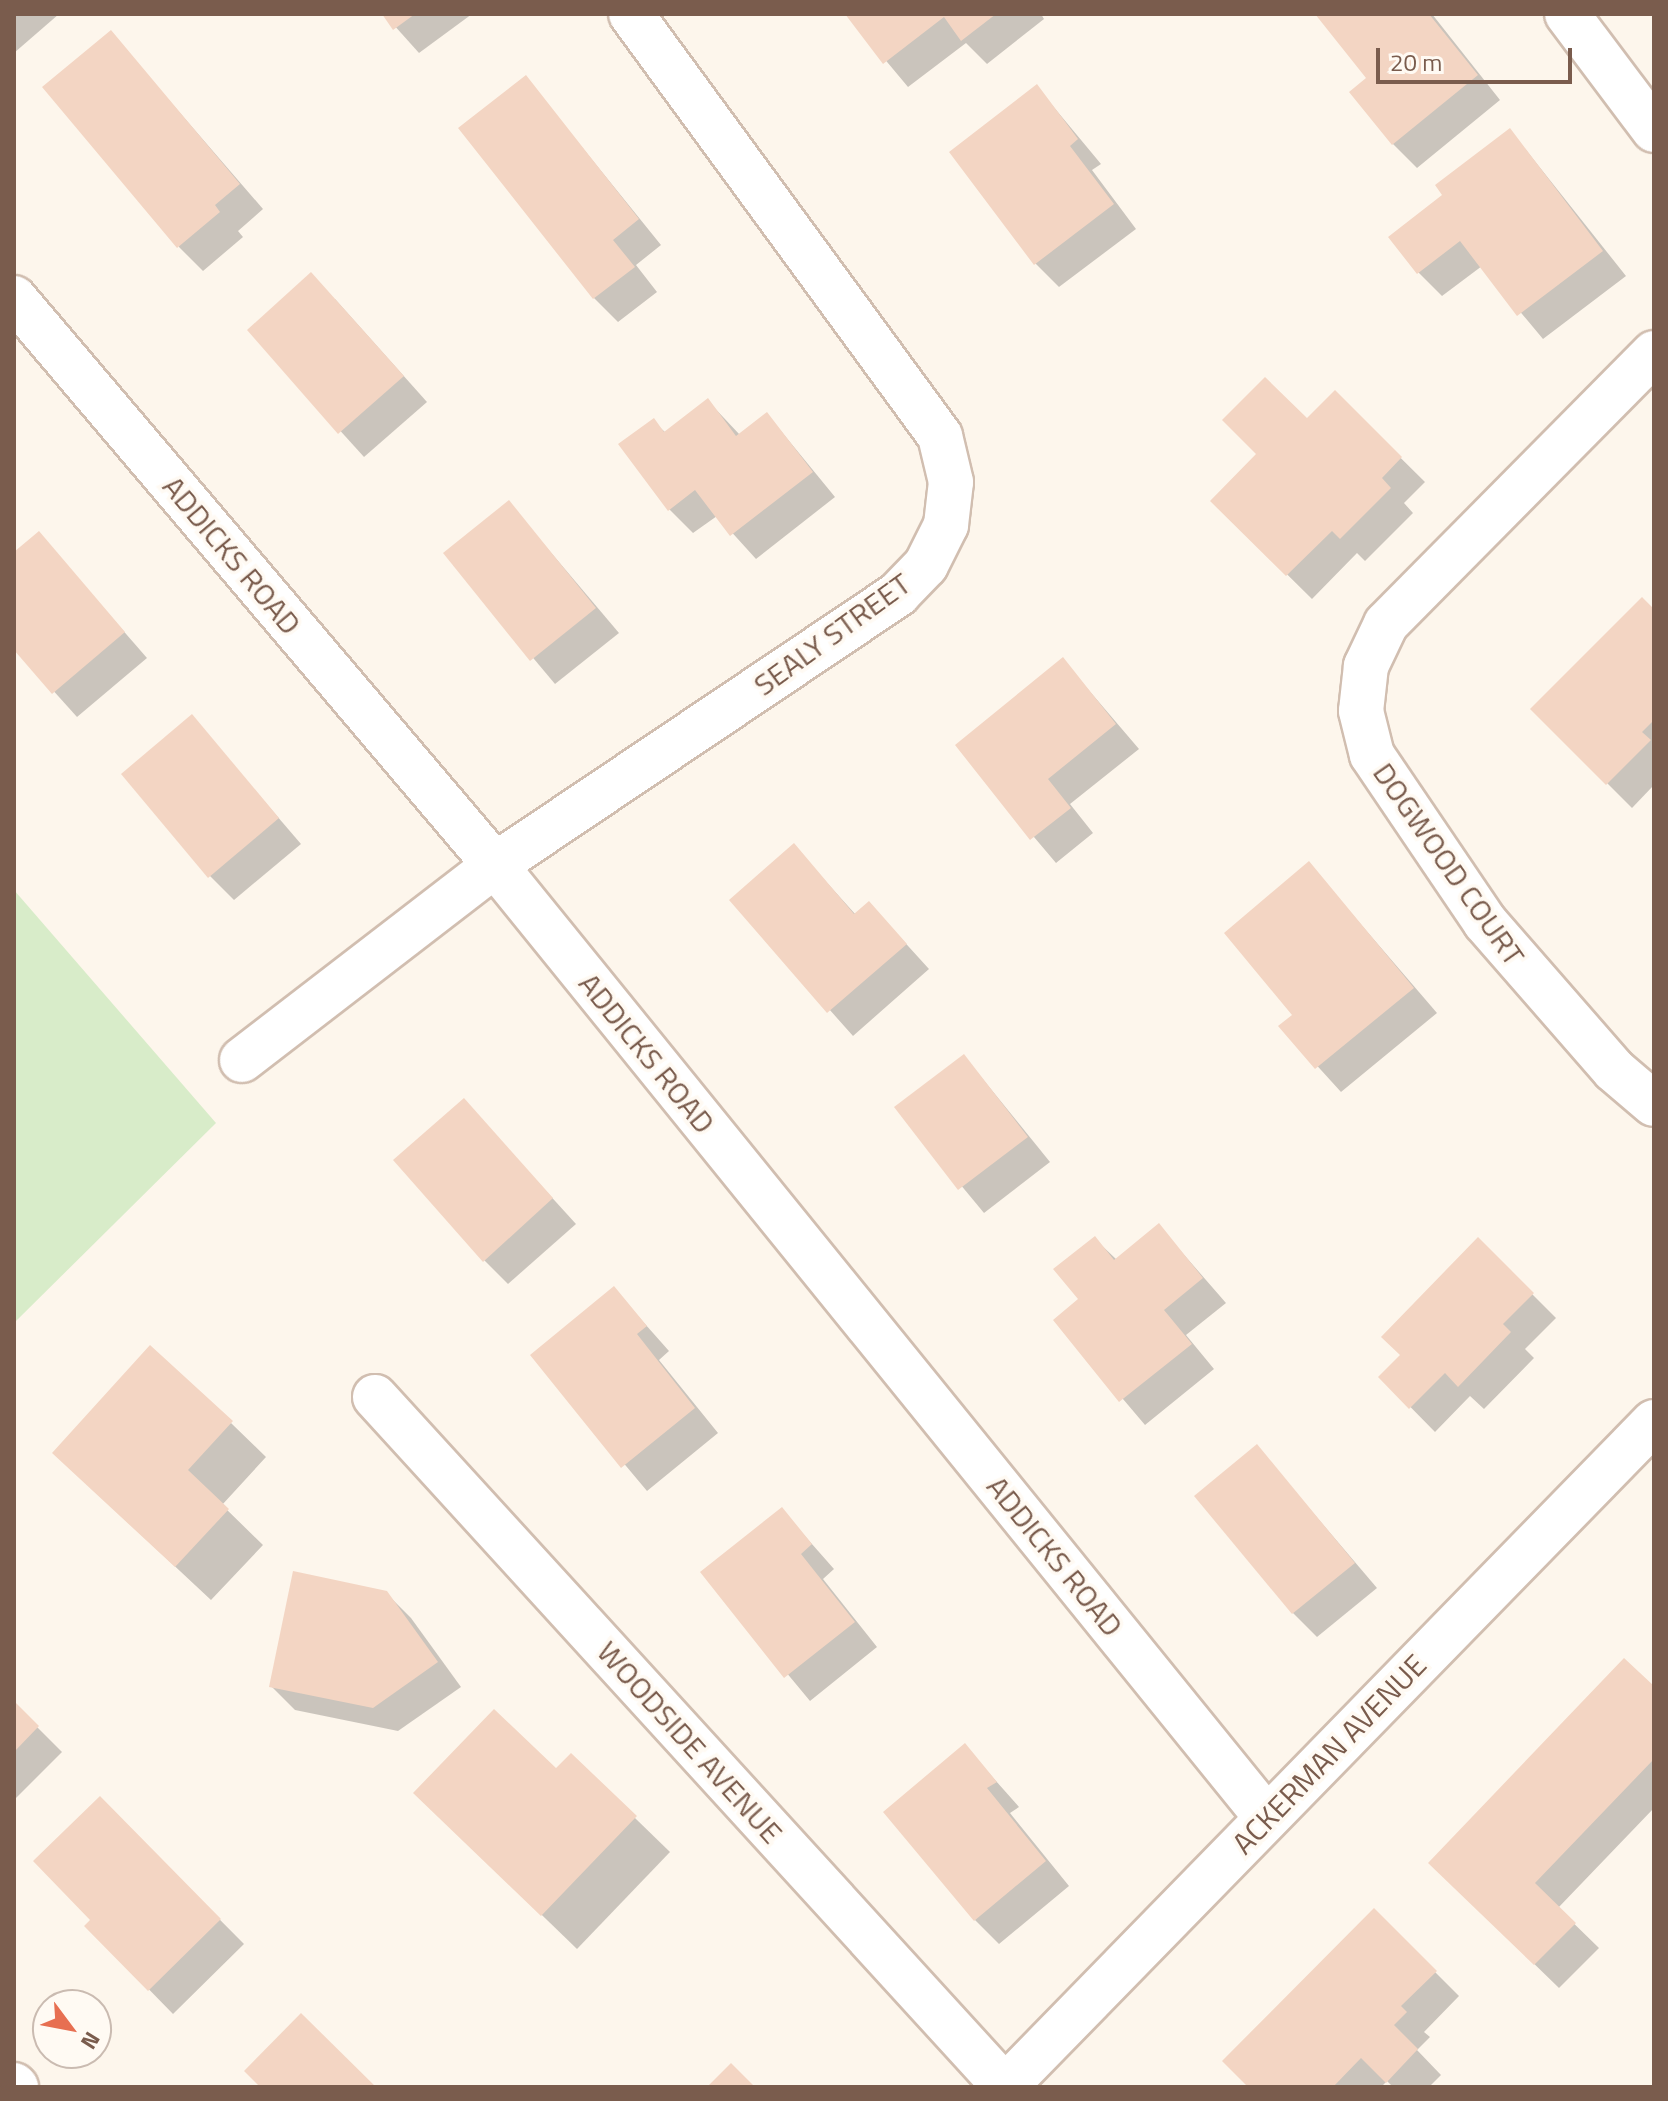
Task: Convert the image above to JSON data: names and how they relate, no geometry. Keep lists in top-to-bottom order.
{
  "streets": {
    "street": [
      "ADDICKS ROAD",
      "SEALY STREET",
      "DOGWOOD COURT",
      "WOODSIDE AVENUE",
      "ACKERMAN AVENUE"
    ]
  },
  "crossings": [
    ["ADDICKS ROAD", "SEALY STREET"],
    ["ADDICKS ROAD", "ACKERMAN AVENUE"],
    ["WOODSIDE AVENUE", "ACKERMAN AVENUE"]
  ],
  "scale_bar": "20 m",
  "north": "bottom right"
}
